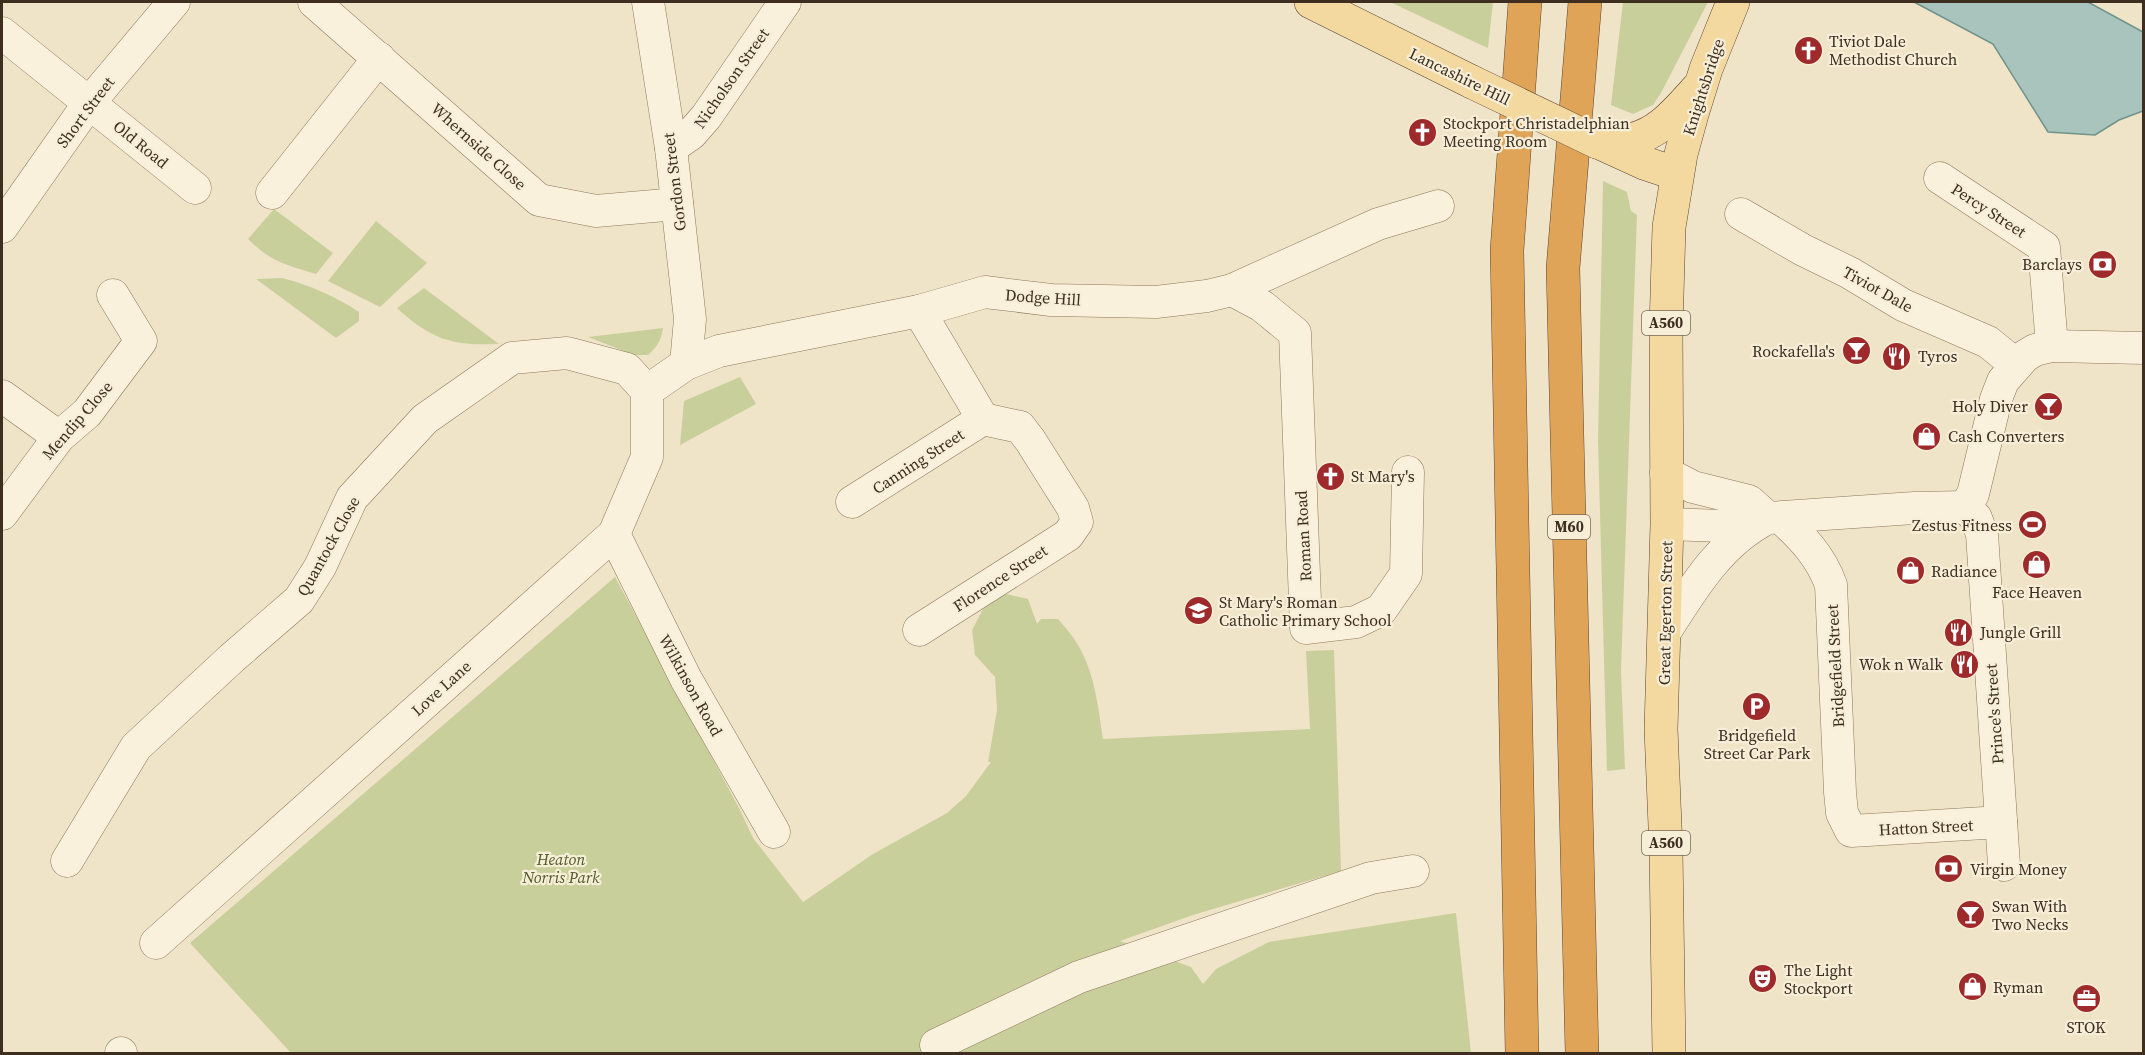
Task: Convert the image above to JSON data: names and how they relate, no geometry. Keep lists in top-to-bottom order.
{
  "streets": {
    "highway": ["M60"],
    "main road": [
      "Lancashire Hill",
      "Knightsbridge",
      "A560",
      "Great Egerton Street"
    ],
    "street": [
      "Nicholson Street",
      "Short Street",
      "Old Road",
      "Whernside Close",
      "Gordon Street",
      "Percy Street",
      "Tiviot Dale",
      "Dodge Hill",
      "Mendip Close",
      "Canning Street",
      "Roman Road",
      "Quantock Close",
      "Florence Street",
      "Bridgefield Street",
      "Wilkinson Road",
      "Love Lane",
      "Prince's Street",
      "Hatton Street"
    ]
  },
  "crossings": [
    ["Lancashire Hill", "Knightsbridge"],
    ["Lancashire Hill", "Great Egerton Street"],
    ["Nicholson Street", "Gordon Street"],
    ["Knightsbridge", "Great Egerton Street"],
    ["Short Street", "Old Road"],
    ["Whernside Close", "Gordon Street"],
    ["Gordon Street", "Dodge Hill"],
    ["Dodge Hill", "Roman Road"],
    ["Dodge Hill", "Quantock Close"],
    ["Dodge Hill", "Love Lane"],
    ["Canning Street", "Florence Street"],
    ["Quantock Close", "Love Lane"],
    ["Great Egerton Street", "Bridgefield Street"],
    ["Bridgefield Street", "Hatton Street"],
    ["Wilkinson Road", "Love Lane"],
    ["Prince's Street", "Hatton Street"]
  ],
  "parks": ["Heaton Norris Park"],
  "places": {
    "church": ["Tiviot Dale Methodist Church", "Stockport Christadelphian Meeting Room", "St Mary's"],
    "bank": ["Barclays", "Virgin Money"],
    "bar": ["Rockafella's", "Holy Diver", "Swan With Two Necks"],
    "restaurant": ["Tyros", "Jungle Grill", "Wok n Walk"],
    "shop": [
      "Cash Converters",
      "Face Heaven",
      "Radiance",
      "Ryman"
    ],
    "sports": ["Zestus Fitness"],
    "school or university": ["St Mary's Roman Catholic Primary School"],
    "parking": ["Bridgefield Street Car Park"],
    "theatre": ["The Light Stockport"],
    "office": ["STOK"]
  }
}
